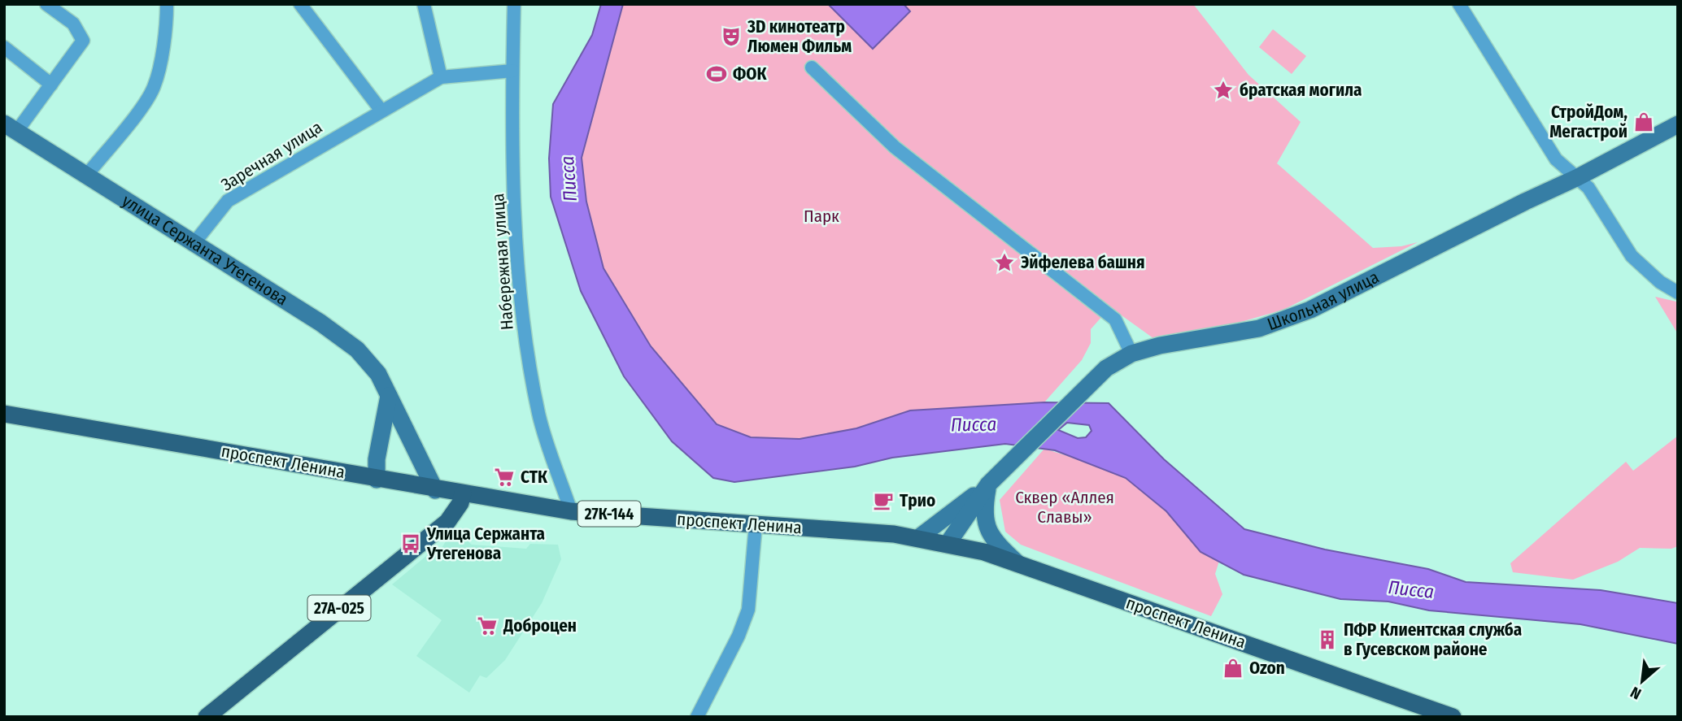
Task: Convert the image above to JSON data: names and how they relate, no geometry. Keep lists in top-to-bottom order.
{
  "streets": {
    "main road": [
      "улица Сержанта Утегенова",
      "Школьная улица",
      "проспект Ленина",
      "27К-144",
      "27А-025"
    ],
    "street": ["Заречная улица", "Набережная улица"]
  },
  "crossings": [
    ["Заречная улица", "улица Сержанта Утегенова"],
    ["Заречная улица", "Набережная улица"],
    ["улица Сержанта Утегенова", "проспект Ленина"],
    ["Набережная улица", "проспект Ленина"],
    ["Школьная улица", "проспект Ленина"],
    ["проспект Ленина", "27А-025"]
  ],
  "water": ["Писса"],
  "parks": ["Парк", "Сквер «Аллея Славы»"],
  "places": {
    "theatre": ["3D кинотеатр Люмен Фильм"],
    "sports": ["ФОК"],
    "place": ["братская могила", "Эйфелева башня"],
    "shop": ["СтройДом, Мегастрой", "Ozon"],
    "supermarket": ["СТК", "Доброцен"],
    "cafe": ["Трио"],
    "bus stop": ["Улица Сержанта Утегенова"],
    "building": ["ПФР Клиентская служба в Гусевском районе"]
  },
  "north": "bottom left"
}
